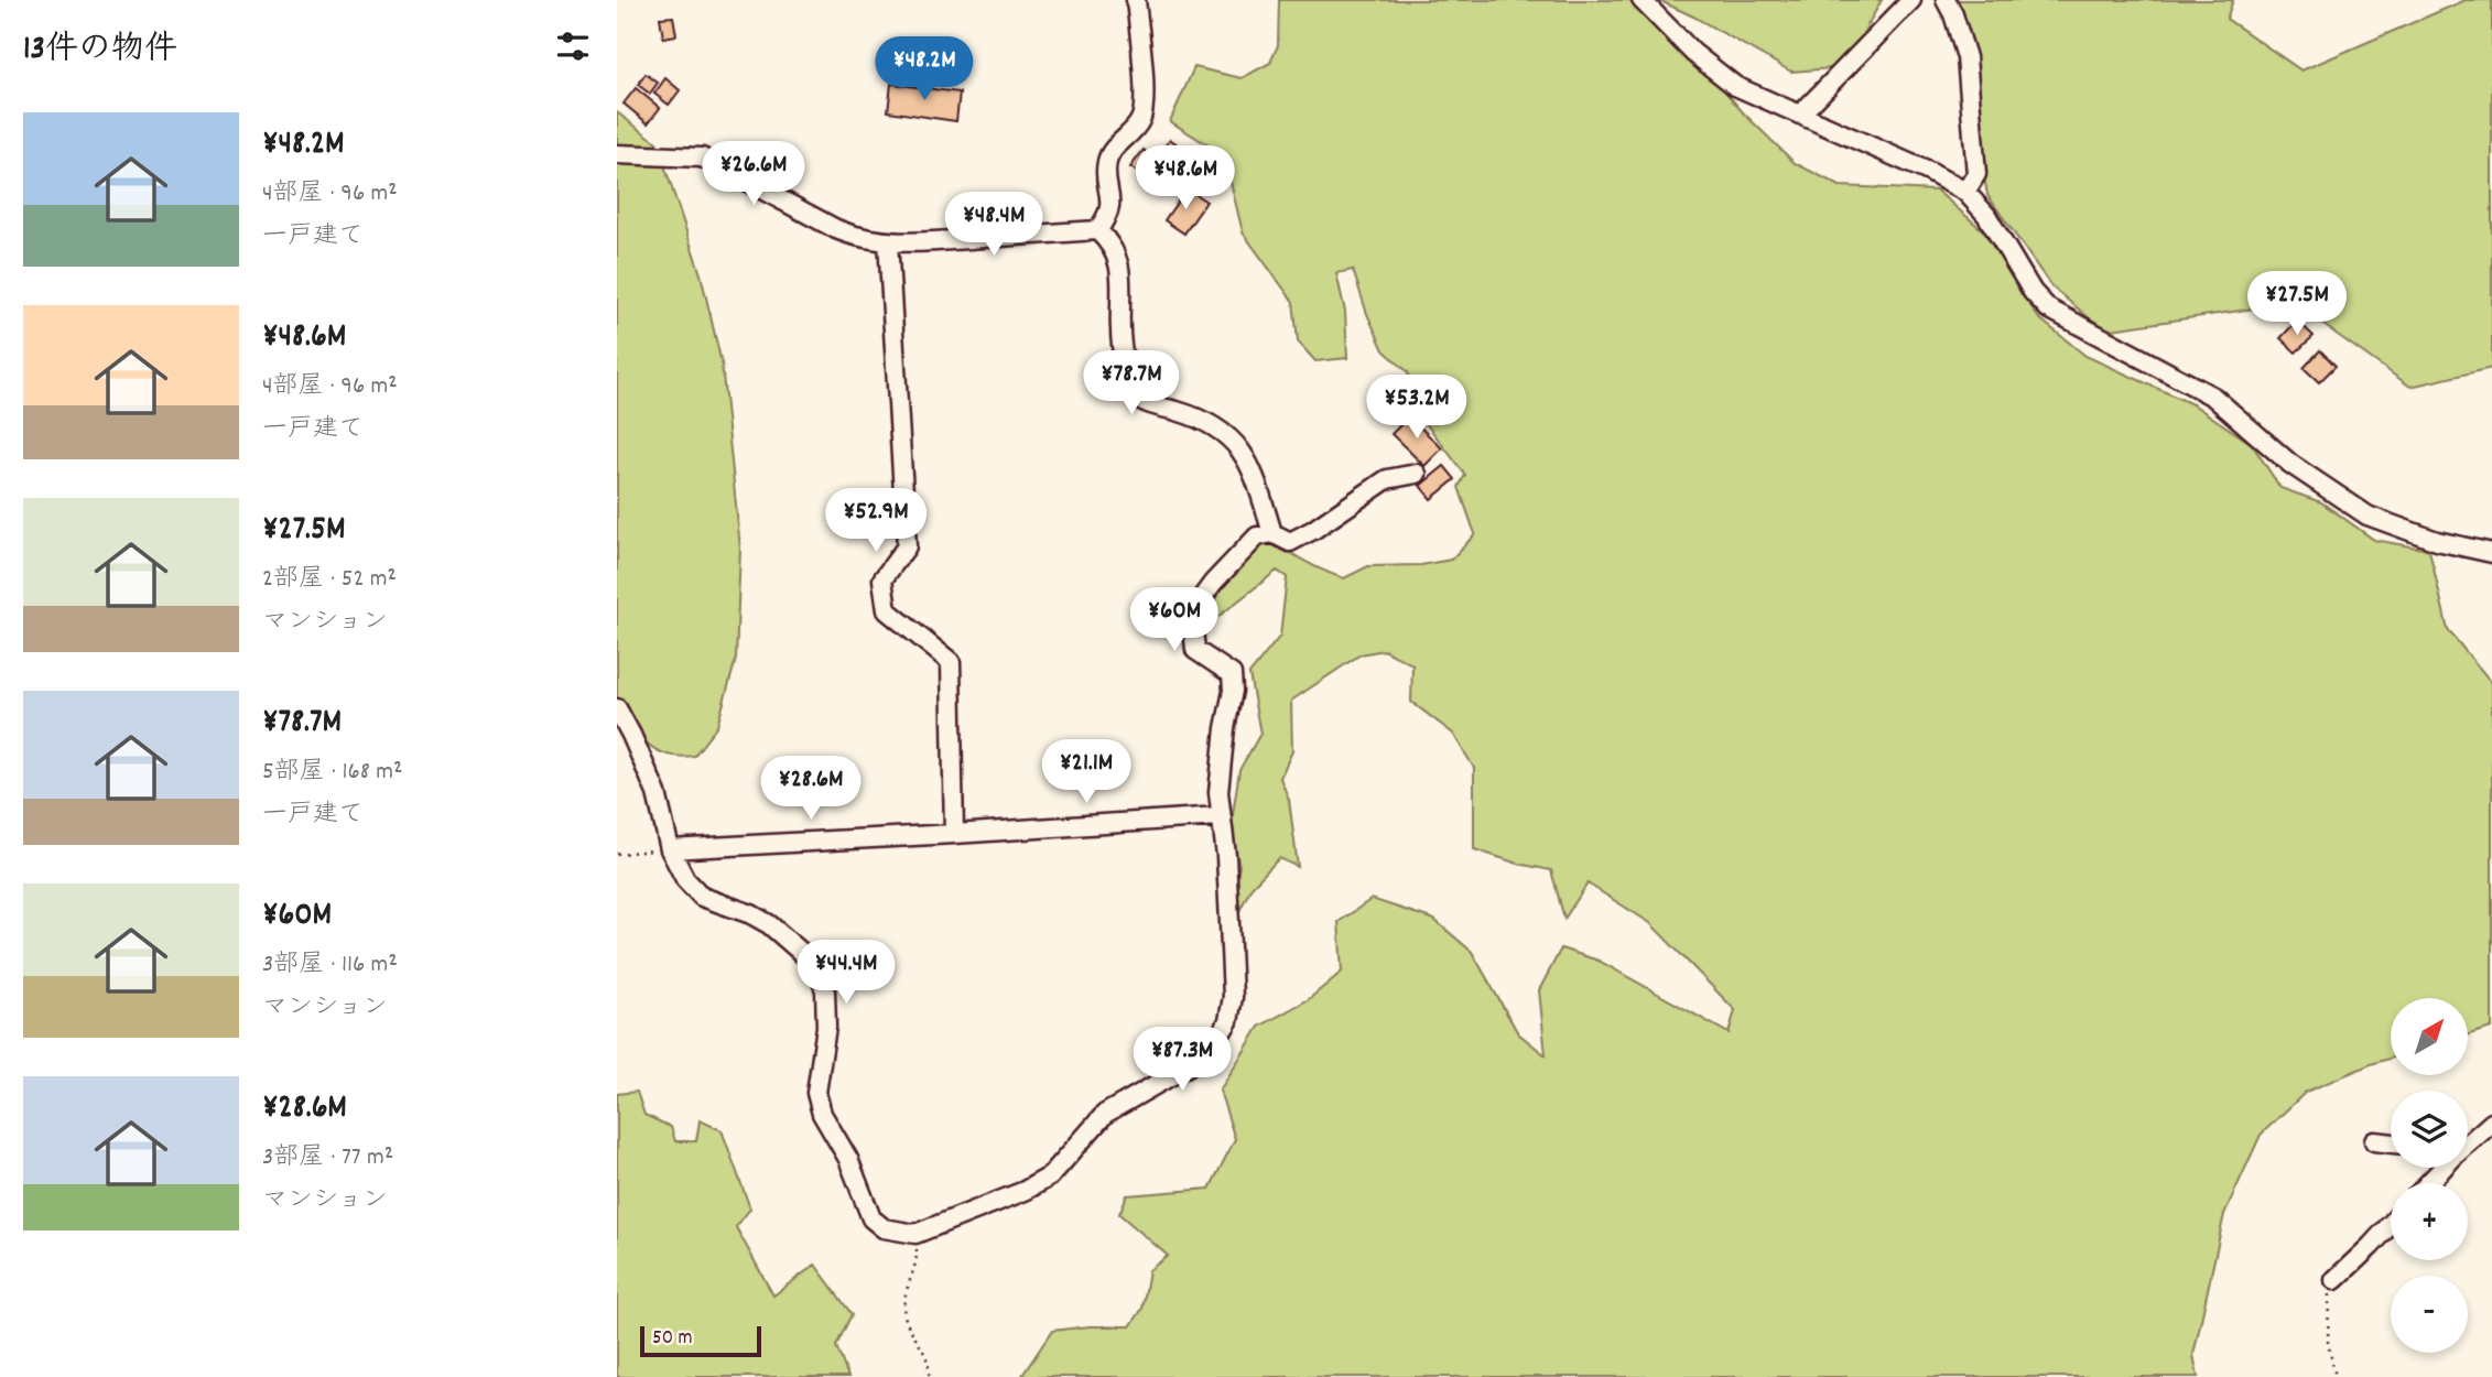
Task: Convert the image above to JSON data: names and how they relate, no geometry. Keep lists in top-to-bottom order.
{
  "scale_bar": "50 m",
  "north": "top right",
  "page": {
    "heading": "13件の物件",
    "price": [
      "¥48.2M",
      "¥26.6M",
      "¥48.6M",
      "¥48.4M",
      "¥27.5M",
      "¥78.7M",
      "¥53.2M",
      "¥52.9M",
      "¥60M",
      "¥21.1M",
      "¥28.6M",
      "¥44.4M",
      "¥87.3M"
    ],
    "list": [
      {
        "name": "¥48.2M",
        "note": "4部屋 · 96 m² · 一戸建て"
      },
      {
        "name": "¥48.6M",
        "note": "4部屋 · 96 m² · 一戸建て"
      },
      {
        "name": "¥27.5M",
        "note": "2部屋 · 52 m² · マンション"
      },
      {
        "name": "¥78.7M",
        "note": "5部屋 · 168 m² · 一戸建て"
      },
      {
        "name": "¥60M",
        "note": "3部屋 · 116 m² · マンション"
      },
      {
        "name": "¥28.6M",
        "note": "3部屋 · 77 m² · マンション"
      }
    ],
    "map_buttons": ["+", "−"],
    "scale": "50 m"
  }
}
